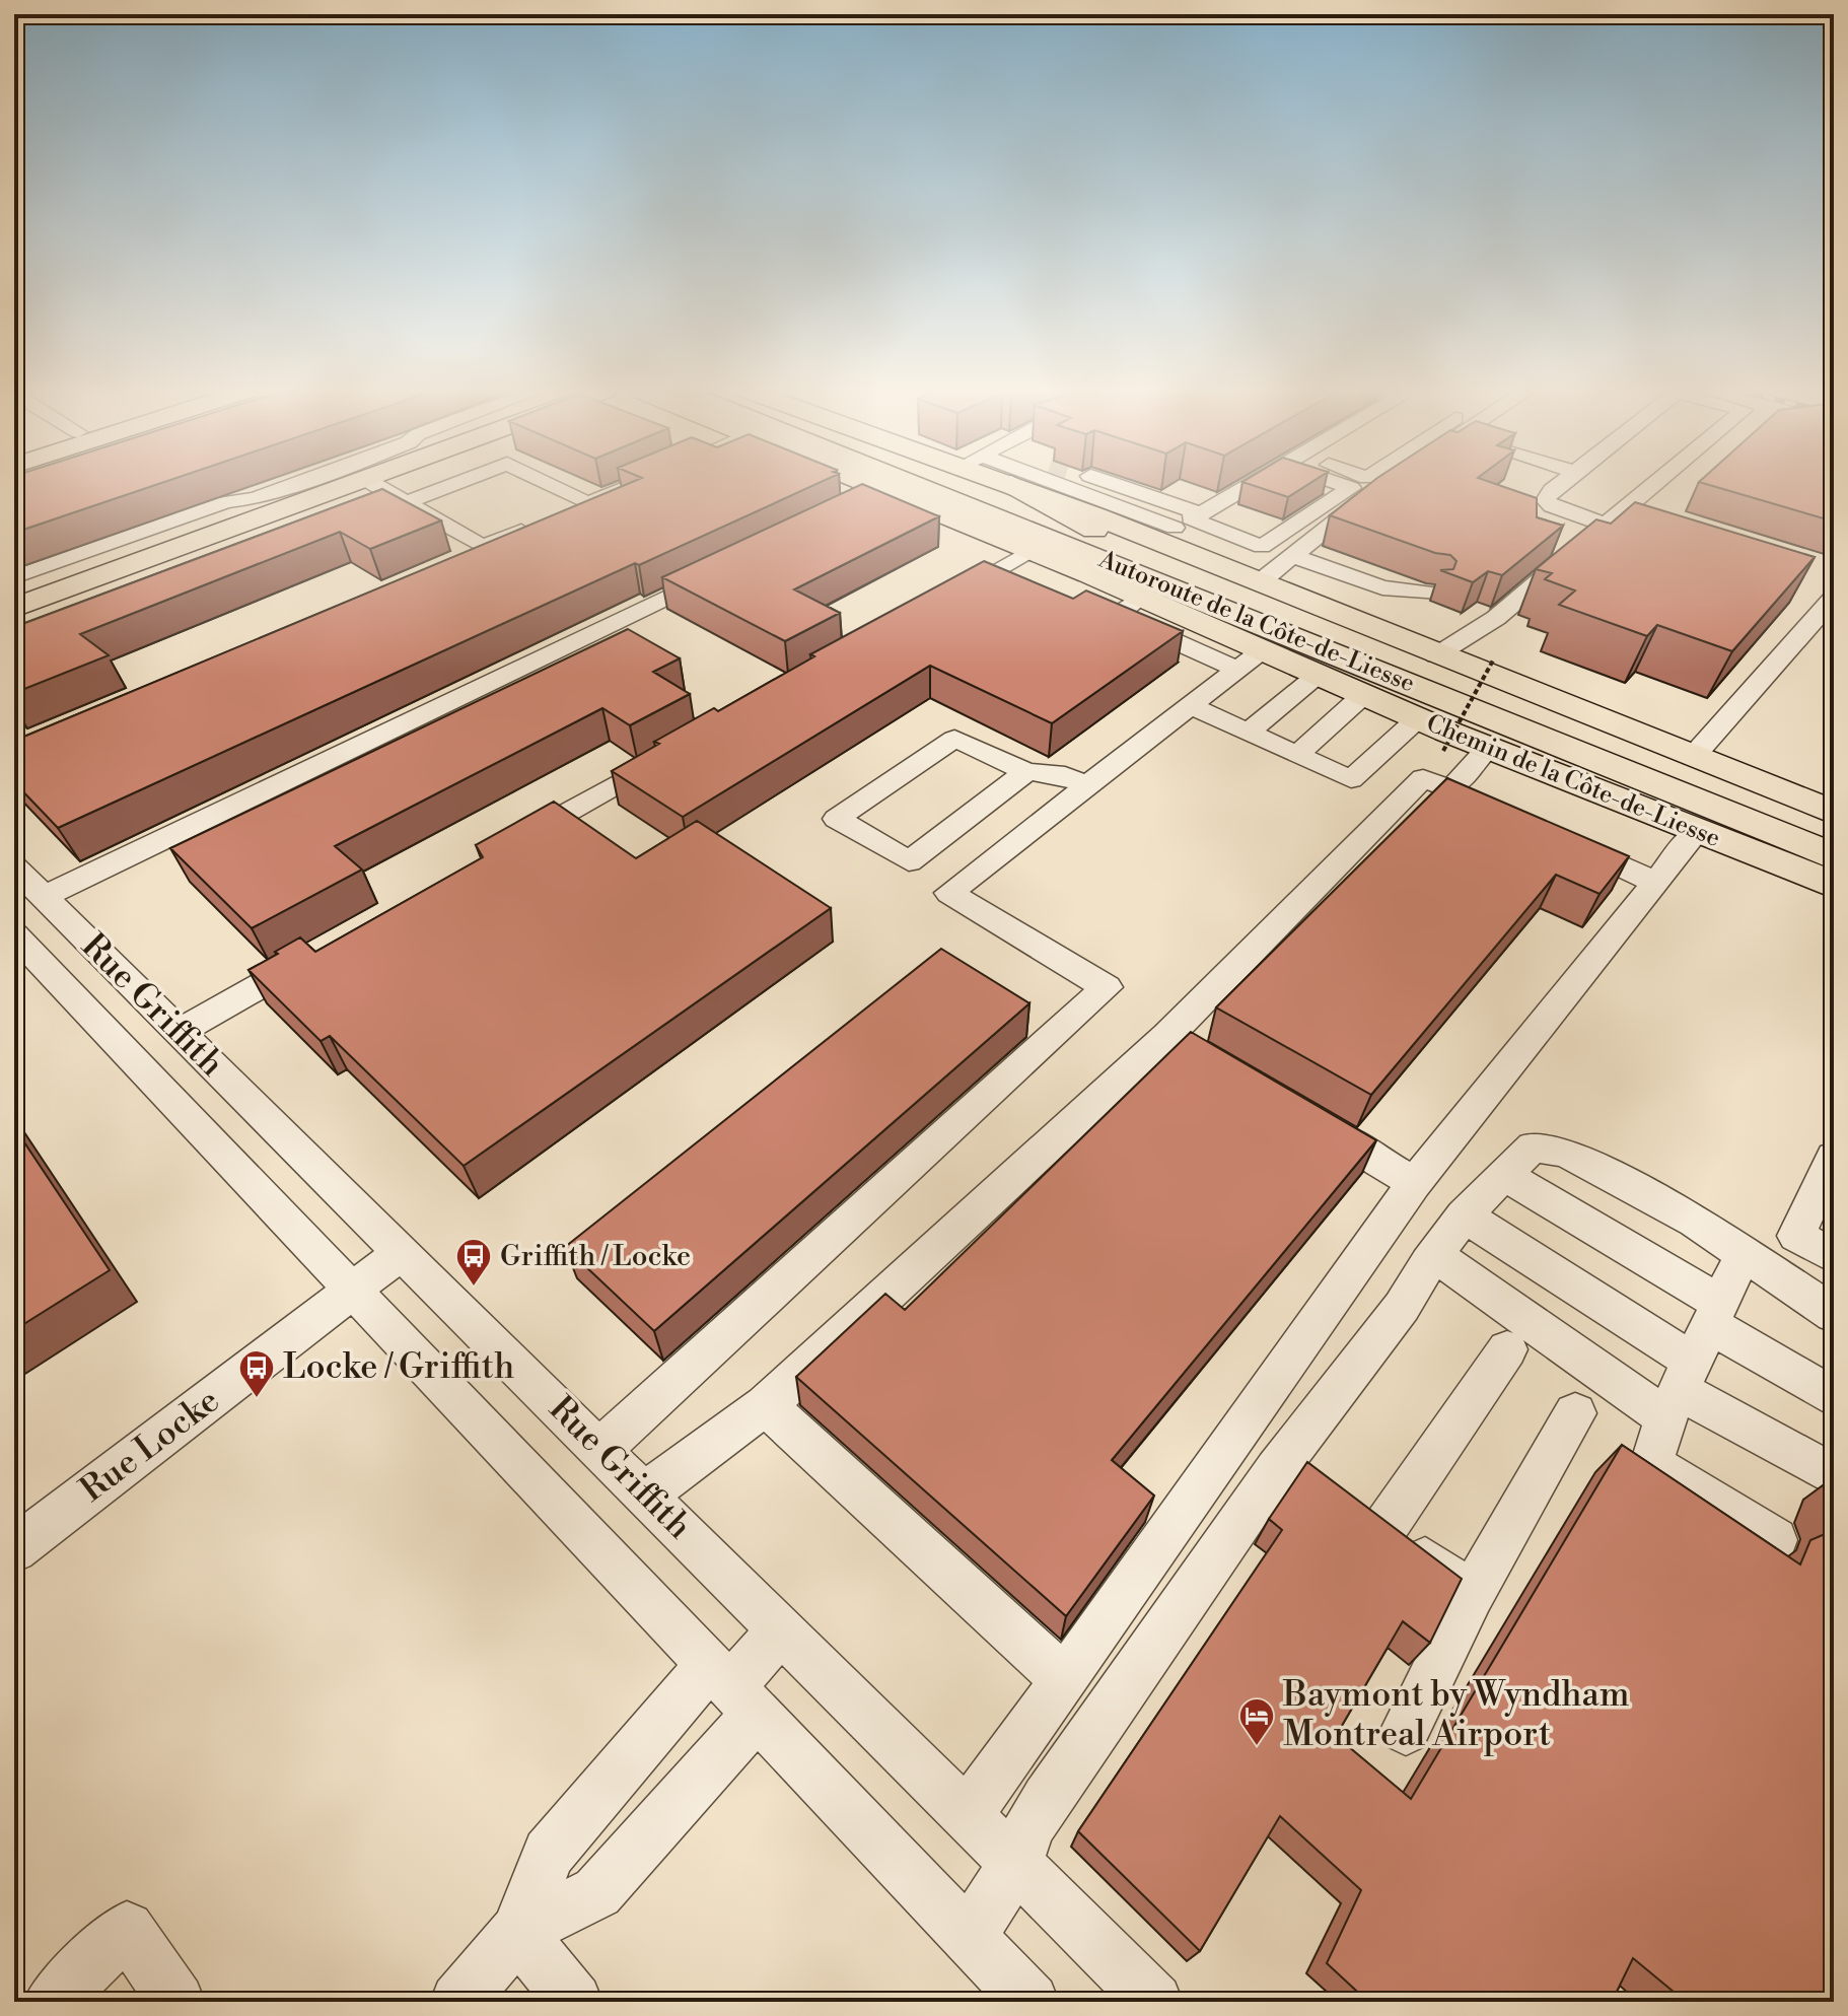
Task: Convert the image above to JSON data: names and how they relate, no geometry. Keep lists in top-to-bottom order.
{
  "streets": {
    "highway": ["Autoroute de la Côte-de-Liesse"],
    "main road": ["Chemin de la Côte-de-Liesse"],
    "street": ["Rue Griffith", "Rue Locke"]
  },
  "crossings": [
    ["Rue Griffith", "Rue Locke"]
  ],
  "places": {
    "bus stop": ["Griffith / Locke", "Locke / Griffith"],
    "hotel": ["Baymont by Wyndham Montreal Airport"]
  }
}
